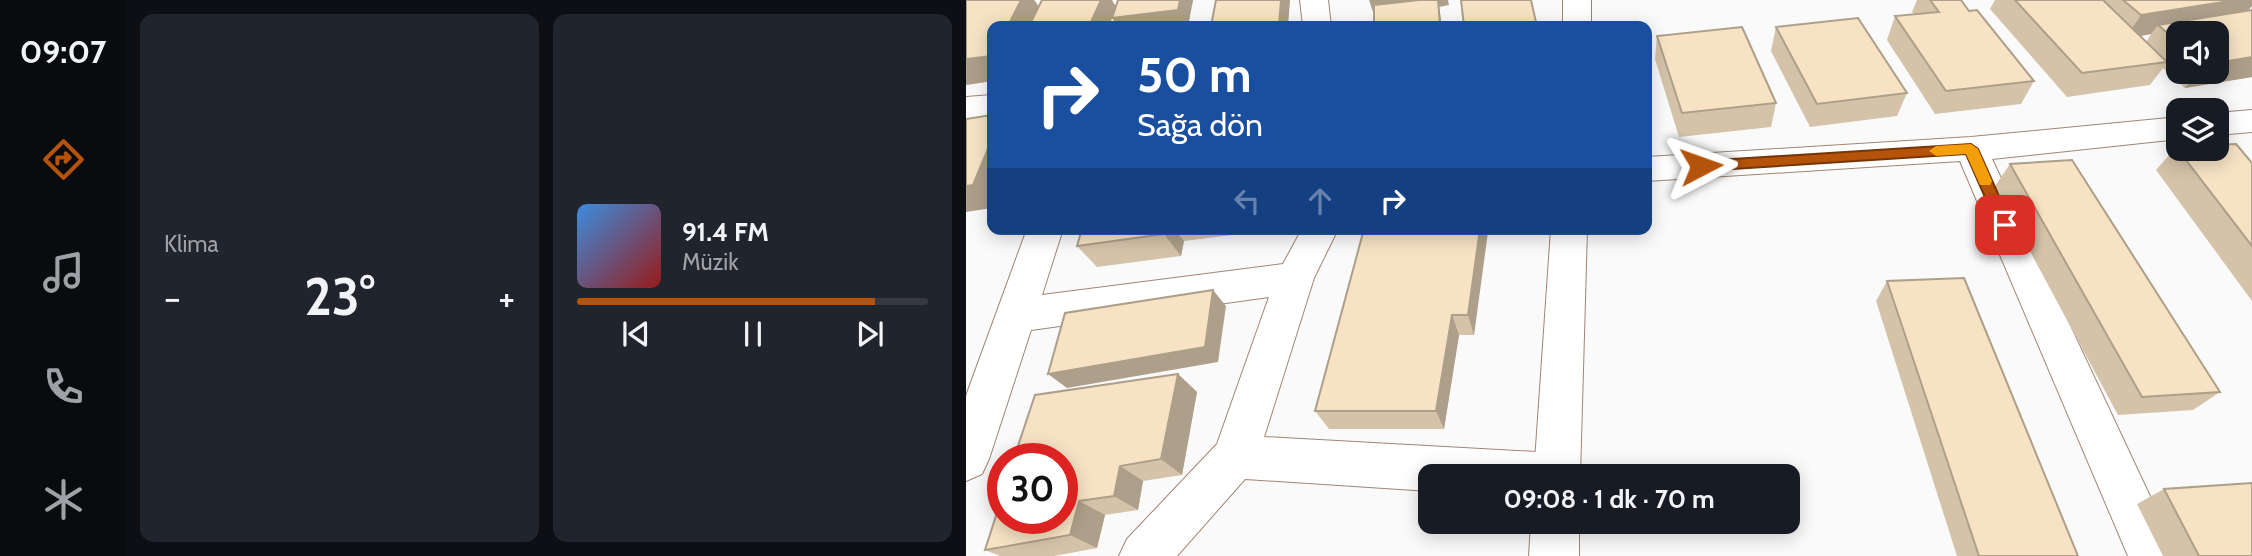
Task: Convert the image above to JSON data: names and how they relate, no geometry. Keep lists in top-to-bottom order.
{
  "page": {
    "tabs": "09:07",
    "tile": "Klima",
    "turn": ["50 m", "Sağa dön"],
    "song": ["91.4 FM", "Müzik"],
    "heat": ["−", "23°", "+"],
    "limit": "30",
    "trip": "09:08 · 1 dk · 70 m"
  }
}
